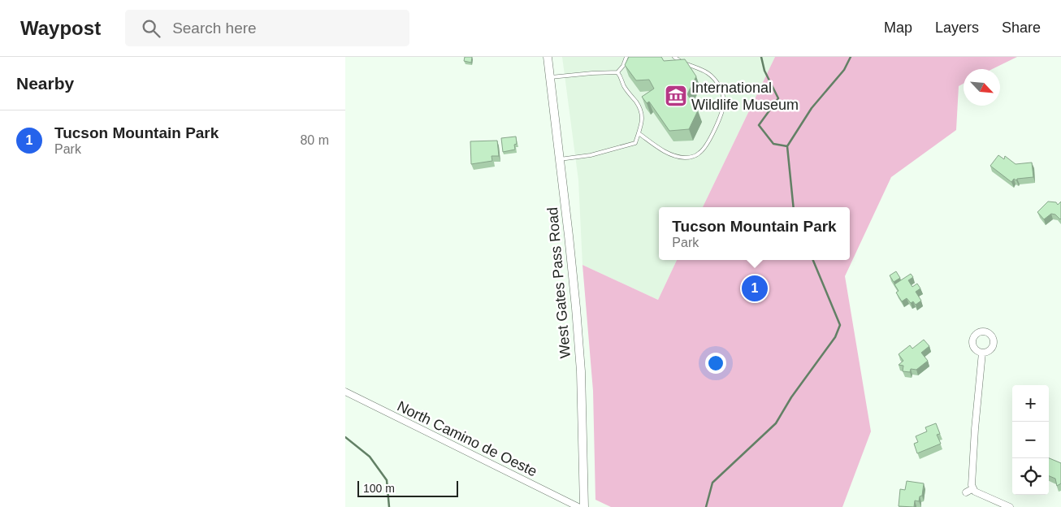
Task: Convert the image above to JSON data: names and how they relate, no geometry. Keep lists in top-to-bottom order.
{
  "streets": {
    "main road": ["West Gates Pass Road"],
    "street": ["North Camino de Oeste"]
  },
  "places": {
    "museum": ["International Wildlife Museum"]
  },
  "scale_bar": "100 m",
  "north": "bottom right",
  "page": {
    "header": "Waypost",
    "search": "Search here",
    "nav": ["Map", "Layers", "Share"],
    "heading": "Nearby",
    "list": [
      {
        "mark": "1",
        "name": "Tucson Mountain Park",
        "note": "Park",
        "value": "80 m"
      }
    ],
    "popup": ["Tucson Mountain Park", "Park"],
    "pins": "1",
    "map_buttons": ["+", "−"],
    "scale": "100 m"
  }
}
